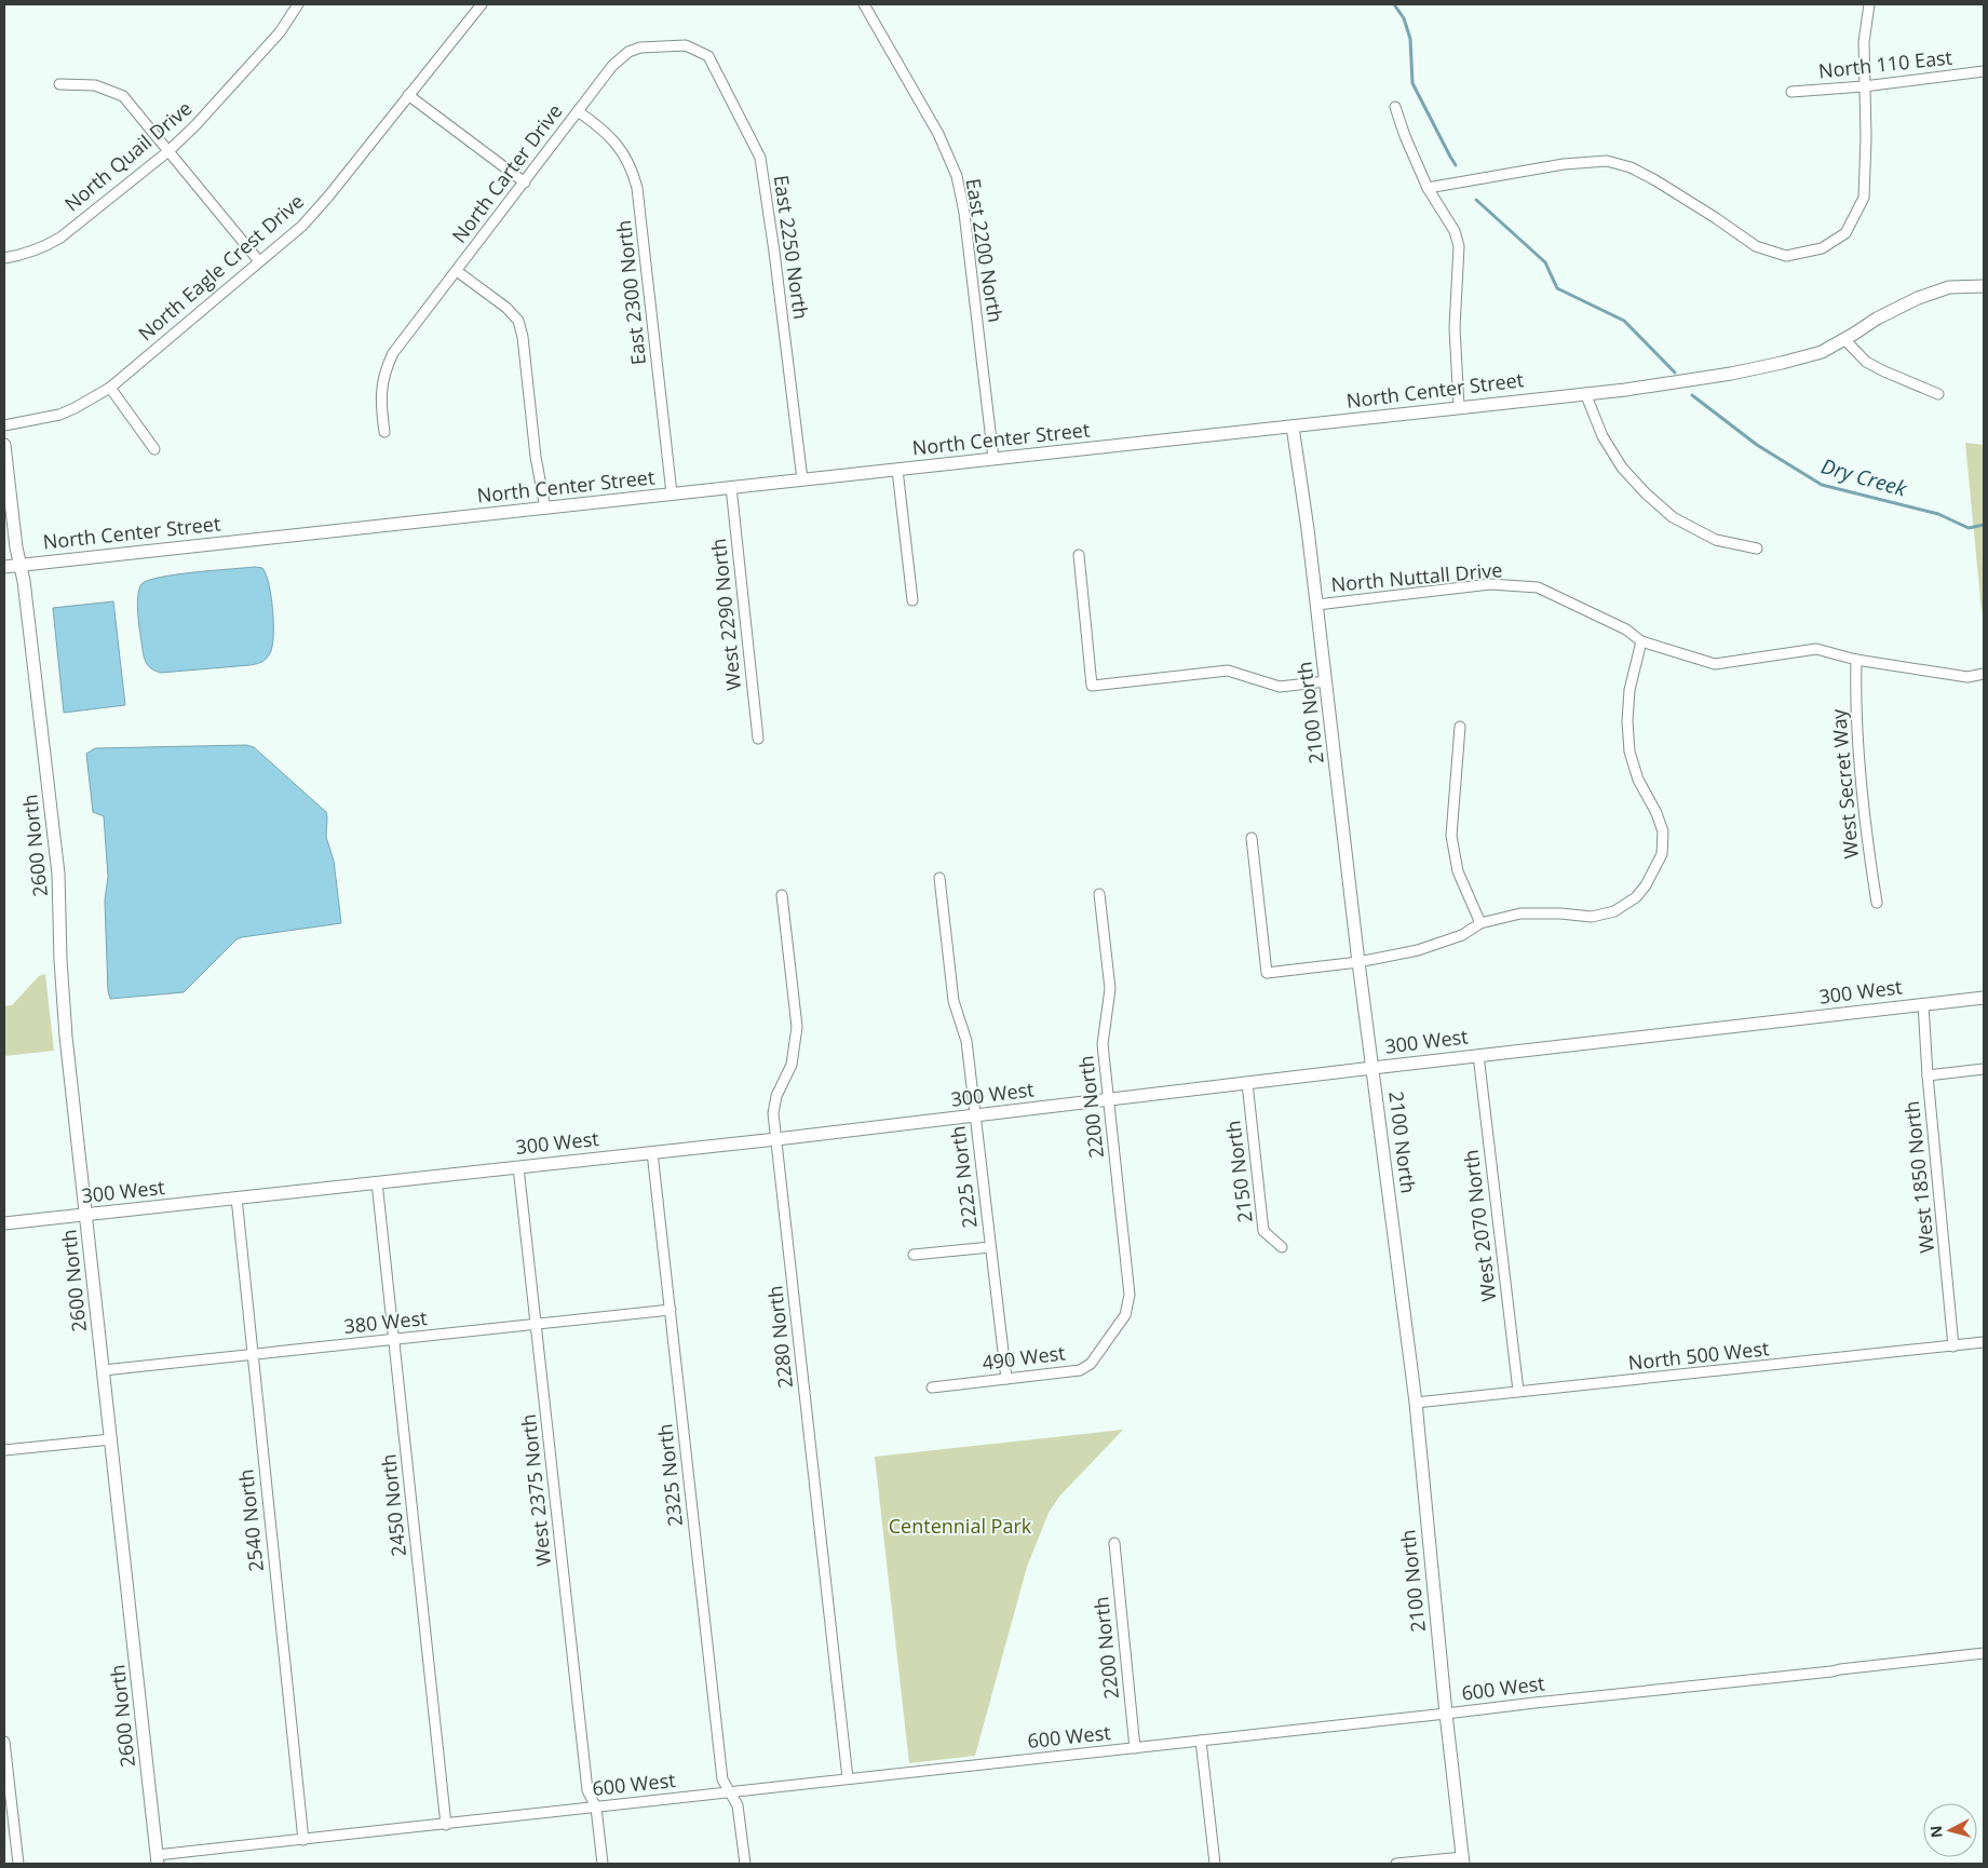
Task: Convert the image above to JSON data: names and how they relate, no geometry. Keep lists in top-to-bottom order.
{
  "streets": {
    "street": [
      "North 110 East",
      "North Quail Drive",
      "North Carter Drive",
      "East 2250 North",
      "East 2200 North",
      "North Eagle Crest Drive",
      "East 2300 North",
      "North Center Street",
      "North Nuttall Drive",
      "West 2290 North",
      "2100 North",
      "West Secret Way",
      "2600 North",
      "300 West",
      "2200 North",
      "2150 North",
      "2225 North",
      "West 1850 North",
      "West 2070 North",
      "380 West",
      "2280 North",
      "North 500 West",
      "490 West",
      "2325 North",
      "West 2375 North",
      "2450 North",
      "2540 North",
      "600 West"
    ]
  },
  "crossings": [
    ["North Carter Drive", "East 2250 North"],
    ["North Carter Drive", "East 2300 North"],
    ["East 2250 North", "North Center Street"],
    ["East 2200 North", "North Center Street"],
    ["East 2300 North", "North Center Street"],
    ["North Center Street", "West 2290 North"],
    ["North Center Street", "2100 North"],
    ["North Center Street", "2600 North"],
    ["North Nuttall Drive", "2100 North"],
    ["North Nuttall Drive", "West Secret Way"],
    ["2100 North", "300 West"],
    ["2100 North", "North 500 West"],
    ["2100 North", "600 West"],
    ["2600 North", "300 West"],
    ["2600 North", "380 West"],
    ["2600 North", "600 West"],
    ["300 West", "2200 North"],
    ["300 West", "2150 North"],
    ["300 West", "2225 North"],
    ["300 West", "West 1850 North"],
    ["300 West", "West 2070 North"],
    ["300 West", "2280 North"],
    ["300 West", "2325 North"],
    ["300 West", "West 2375 North"],
    ["300 West", "2450 North"],
    ["300 West", "2540 North"],
    ["2200 North", "490 West"],
    ["2200 North", "600 West"],
    ["2225 North", "490 West"],
    ["West 1850 North", "North 500 West"],
    ["West 2070 North", "North 500 West"],
    ["380 West", "2325 North"],
    ["380 West", "West 2375 North"],
    ["380 West", "2450 North"],
    ["380 West", "2540 North"],
    ["2280 North", "600 West"],
    ["2325 North", "600 West"],
    ["West 2375 North", "600 West"],
    ["2450 North", "600 West"],
    ["2540 North", "600 West"]
  ],
  "water": ["Dry Creek"],
  "parks": ["Centennial Park"],
  "north": "left"
}
